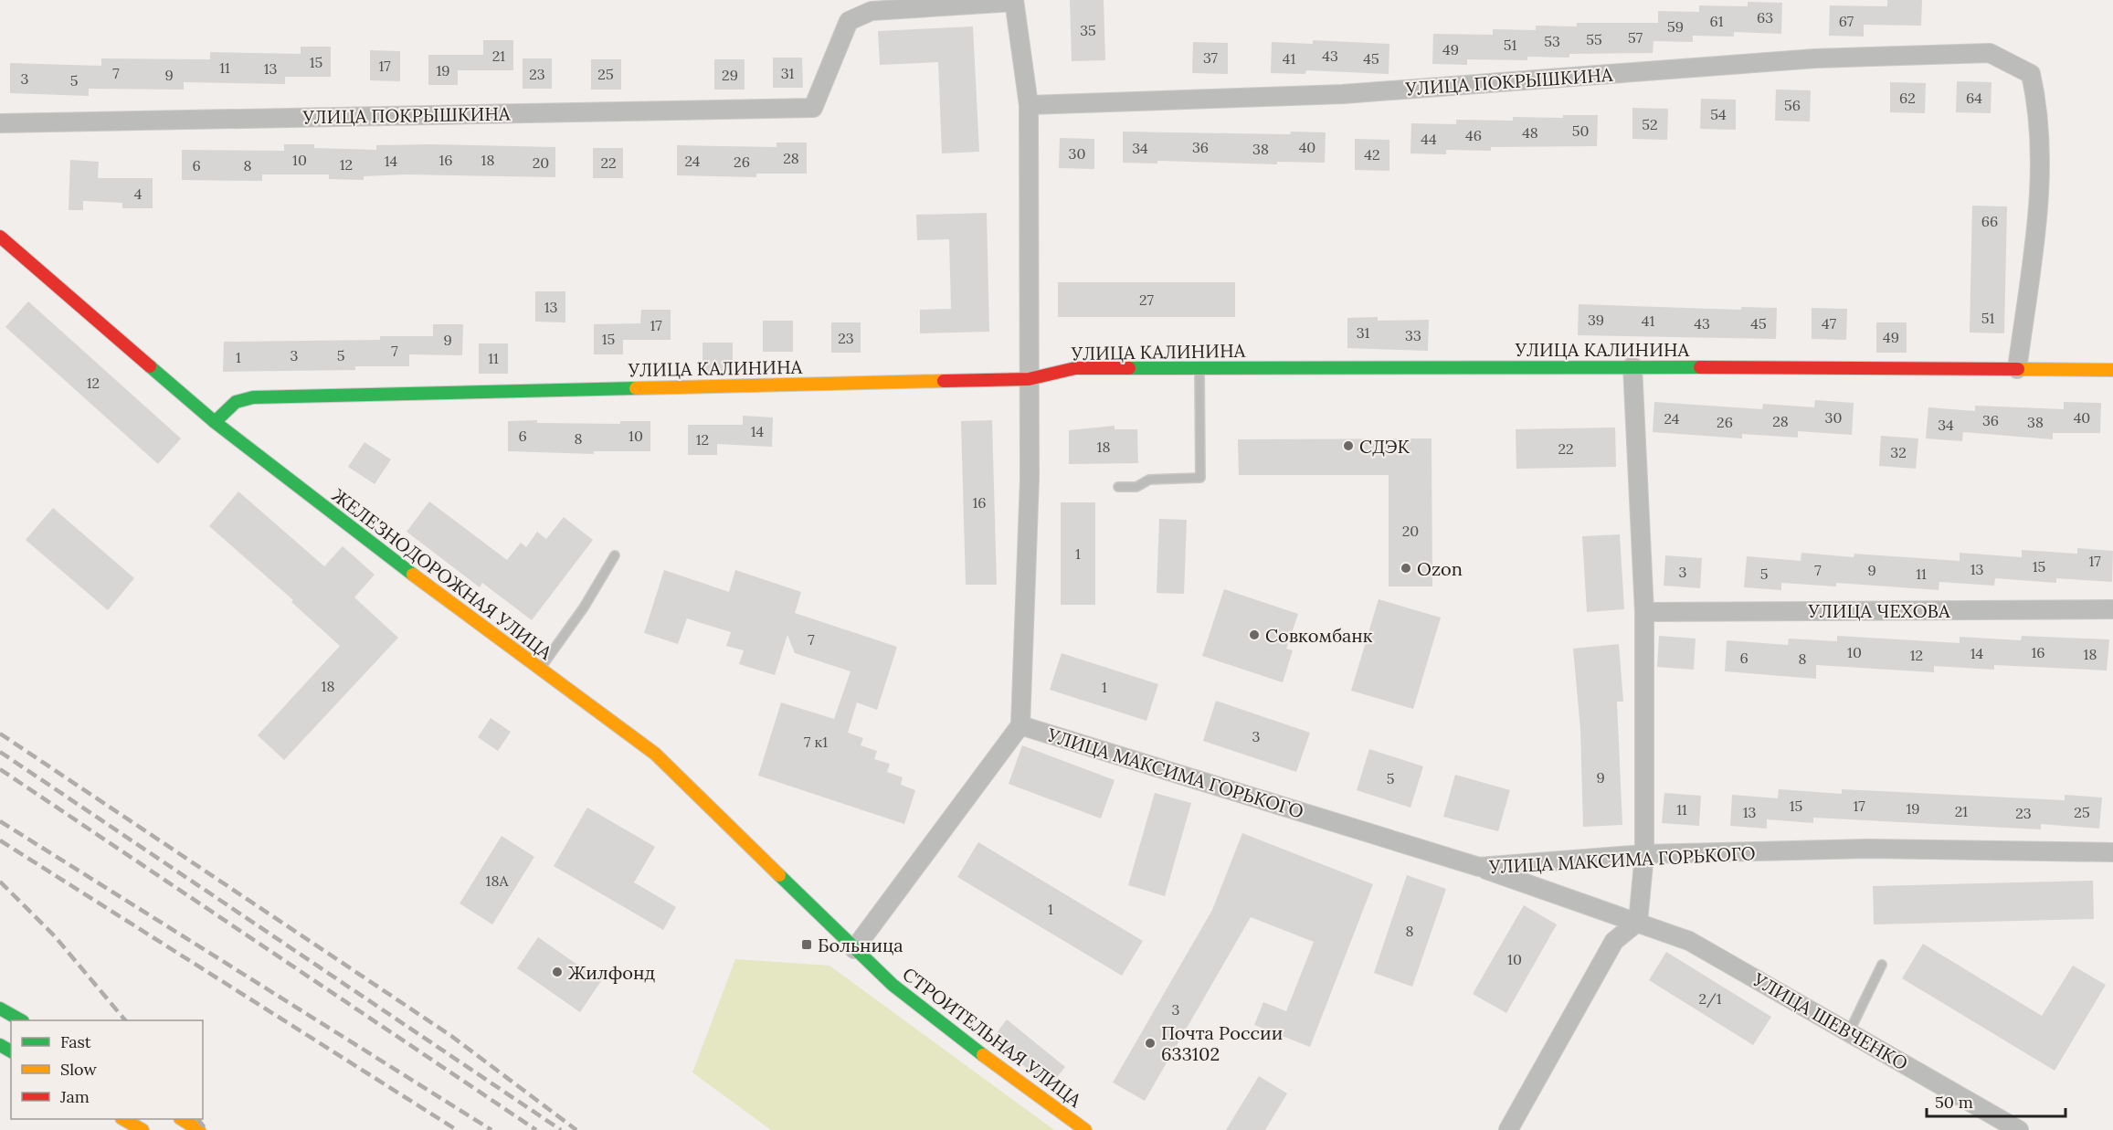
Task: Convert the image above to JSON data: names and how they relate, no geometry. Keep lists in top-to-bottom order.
{
  "streets": {
    "street": [
      "УЛИЦА ПОКРЫШКИНА",
      "УЛИЦА КАЛИНИНА",
      "ЖЕЛЕЗНОДОРОЖНАЯ УЛИЦА",
      "УЛИЦА ЧЕХОВА",
      "УЛИЦА МАКСИМА ГОРЬКОГО",
      "УЛИЦА ШЕВЧЕНКО",
      "СТРОИТЕЛЬНАЯ УЛИЦА"
    ]
  },
  "crossings": [
    ["УЛИЦА ПОКРЫШКИНА", "УЛИЦА КАЛИНИНА"],
    ["УЛИЦА КАЛИНИНА", "ЖЕЛЕЗНОДОРОЖНАЯ УЛИЦА"],
    ["ЖЕЛЕЗНОДОРОЖНАЯ УЛИЦА", "СТРОИТЕЛЬНАЯ УЛИЦА"],
    ["УЛИЦА МАКСИМА ГОРЬКОГО", "УЛИЦА ШЕВЧЕНКО"]
  ],
  "places": {
    "other": [
      "СДЭК",
      "Ozon",
      "Совкомбанк",
      "Жилфонд",
      "Почта России 633102"
    ],
    "transit": ["Больница"]
  },
  "house_numbers": [
    "63",
    "61",
    "67",
    "59",
    "35",
    "57",
    "55",
    "53",
    "51",
    "49",
    "21",
    "43",
    "37",
    "41",
    "45",
    "15",
    "17",
    "11",
    "13",
    "19",
    "7",
    "31",
    "23",
    "25",
    "9",
    "29",
    "3",
    "5",
    "62",
    "64",
    "56",
    "54",
    "52",
    "50",
    "48",
    "46",
    "44",
    "36",
    "40",
    "34",
    "38",
    "30",
    "42",
    "28",
    "10",
    "16",
    "18",
    "14",
    "24",
    "26",
    "20",
    "22",
    "12",
    "6",
    "8",
    "4",
    "66",
    "27",
    "13",
    "51",
    "39",
    "41",
    "43",
    "45",
    "47",
    "17",
    "31",
    "33",
    "49",
    "23",
    "15",
    "9",
    "7",
    "3",
    "5",
    "1",
    "11",
    "12",
    "30",
    "40",
    "24",
    "36",
    "28",
    "26",
    "38",
    "34",
    "14",
    "6",
    "10",
    "8",
    "12",
    "18",
    "22",
    "32",
    "16",
    "20",
    "1",
    "17",
    "15",
    "13",
    "7",
    "9",
    "3",
    "5",
    "11",
    "7",
    "10",
    "16",
    "14",
    "18",
    "12",
    "6",
    "8",
    "18",
    "1",
    "3",
    "7 к1",
    "9",
    "5",
    "15",
    "17",
    "19",
    "11",
    "21",
    "13",
    "25",
    "23",
    "18А",
    "1",
    "8",
    "10",
    "2/1",
    "3"
  ],
  "legend": ["Fast", "Slow", "Jam"],
  "scale_bar": "50 m"
}
